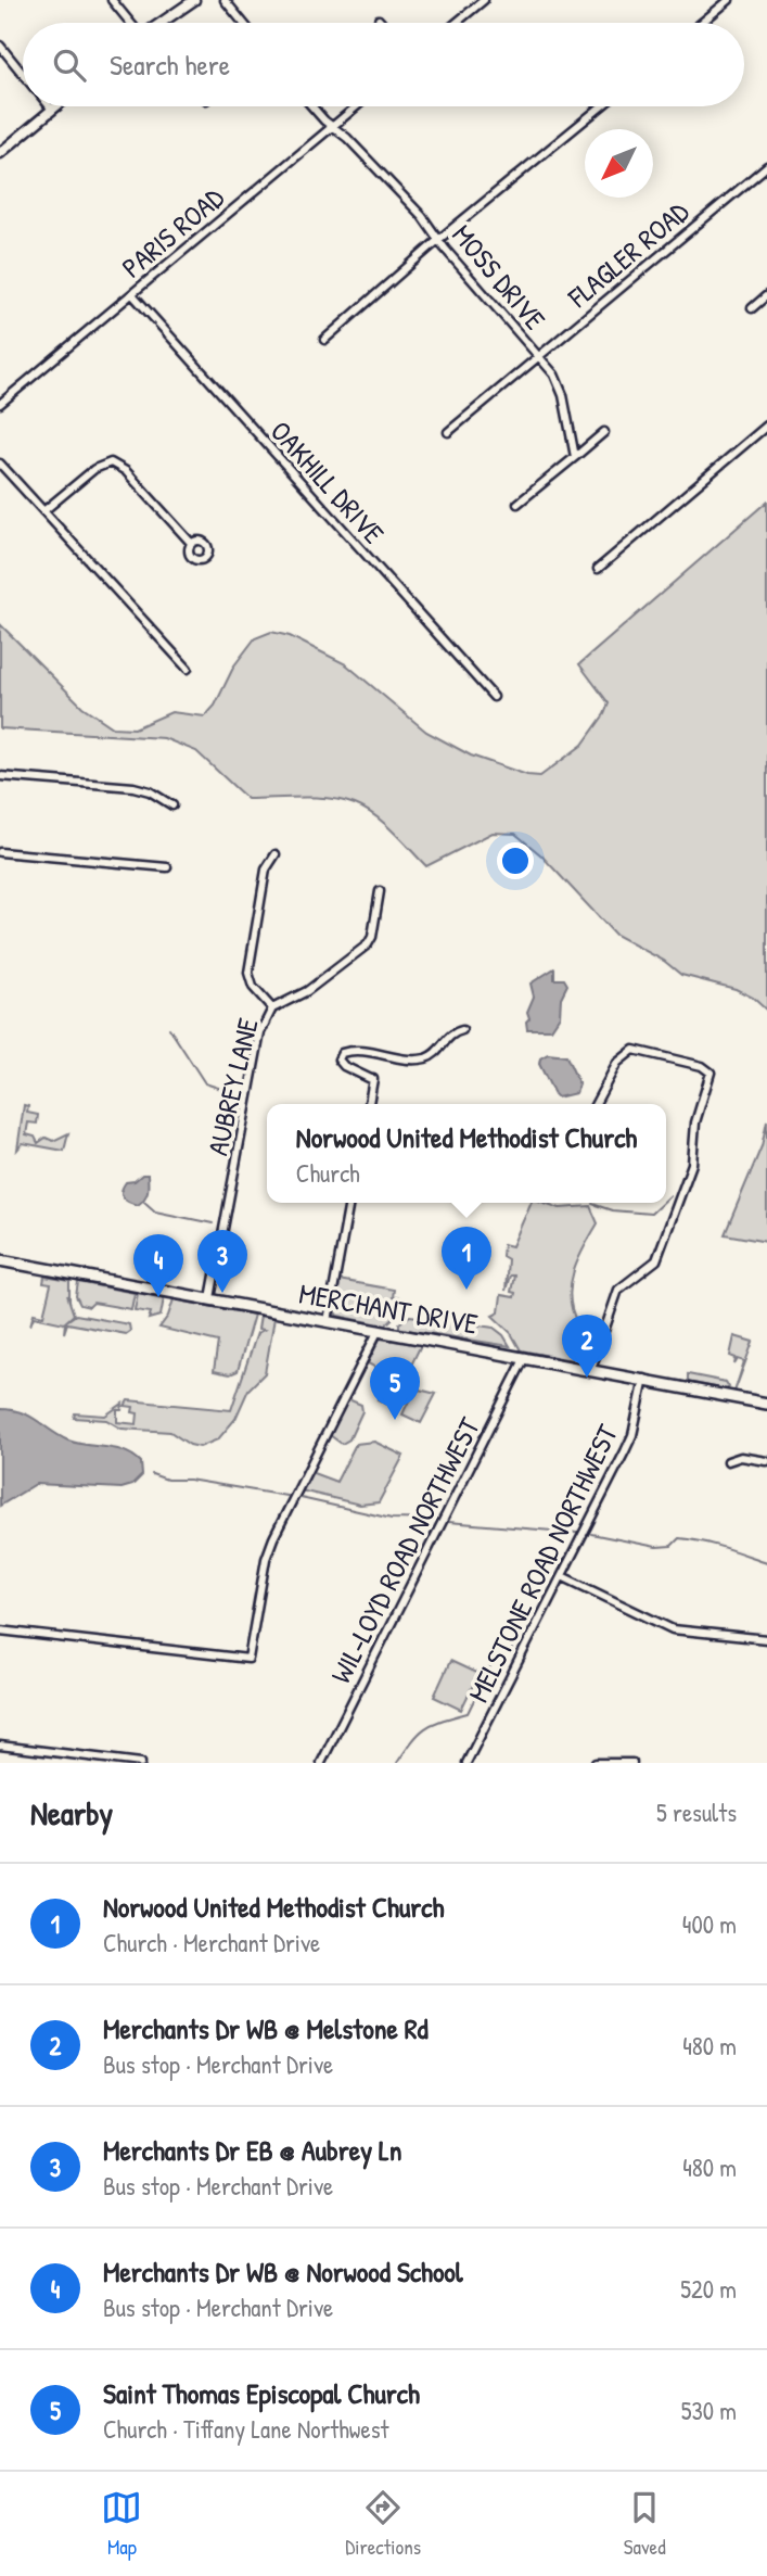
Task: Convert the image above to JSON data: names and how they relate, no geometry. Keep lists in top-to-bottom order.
{
  "streets": {
    "main road": ["MERCHANT DRIVE"],
    "street": [
      "PARIS ROAD",
      "FLAGLER ROAD",
      "MOSS DRIVE",
      "OAKHILL DRIVE",
      "AUBREY LANE",
      "WIL-LOYD ROAD NORTHWEST",
      "MELSTONE ROAD NORTHWEST"
    ]
  },
  "crossings": [
    ["PARIS ROAD", "MOSS DRIVE"],
    ["PARIS ROAD", "OAKHILL DRIVE"],
    ["FLAGLER ROAD", "MOSS DRIVE"],
    ["AUBREY LANE", "MERCHANT DRIVE"],
    ["MERCHANT DRIVE", "WIL-LOYD ROAD NORTHWEST"],
    ["MERCHANT DRIVE", "MELSTONE ROAD NORTHWEST"]
  ],
  "north": "bottom left",
  "page": {
    "search": "Search here",
    "popup": ["Norwood United Methodist Church", "Church"],
    "pins": [
      "1",
      "3",
      "4",
      "2",
      "5"
    ],
    "heading": ["Nearby", "5 results"],
    "list": [
      {
        "mark": "1",
        "name": "Norwood United Methodist Church",
        "note": "Church · Merchant Drive",
        "value": "400 m"
      },
      {
        "mark": "2",
        "name": "Merchants Dr WB @ Melstone Rd",
        "note": "Bus stop · Merchant Drive",
        "value": "480 m"
      },
      {
        "mark": "3",
        "name": "Merchants Dr EB @ Aubrey Ln",
        "note": "Bus stop · Merchant Drive",
        "value": "480 m"
      },
      {
        "mark": "4",
        "name": "Merchants Dr WB @ Norwood School",
        "note": "Bus stop · Merchant Drive",
        "value": "520 m"
      },
      {
        "mark": "5",
        "name": "Saint Thomas Episcopal Church",
        "note": "Church · Tiffany Lane Northwest",
        "value": "530 m"
      }
    ],
    "nav": ["Map", "Directions", "Saved"]
  }
}
